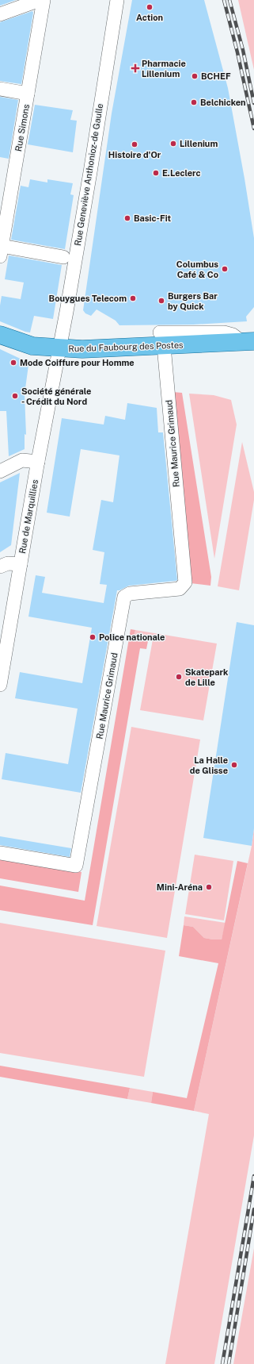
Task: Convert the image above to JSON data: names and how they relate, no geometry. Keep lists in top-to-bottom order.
{
  "streets": {
    "main road": ["Rue du Faubourg des Postes"],
    "street": [
      "Rue Simons",
      "Rue Geneviève Anthonioz-de Gaulle",
      "Rue Maurice Grimaud",
      "Rue de Marquillies"
    ]
  },
  "crossings": [
    ["Rue Geneviève Anthonioz-de Gaulle", "Rue du Faubourg des Postes"],
    ["Rue Geneviève Anthonioz-de Gaulle", "Rue de Marquillies"],
    ["Rue du Faubourg des Postes", "Rue Maurice Grimaud"],
    ["Rue du Faubourg des Postes", "Rue de Marquillies"]
  ],
  "places": {
    "other": [
      "Action",
      "BCHEF",
      "Belchicken",
      "Lillenium",
      "Histoire d'Or",
      "E.Leclerc",
      "Basic-Fit",
      "Columbus Café & Co",
      "Bouygues Telecom",
      "Burgers Bar by Quick",
      "Mode Coiffure pour Homme",
      "Société générale - Crédit du Nord",
      "Police nationale",
      "Skatepark de Lille",
      "La Halle de Glisse",
      "Mini-Aréna"
    ],
    "health": ["Pharmacie Lillenium"]
  }
}
